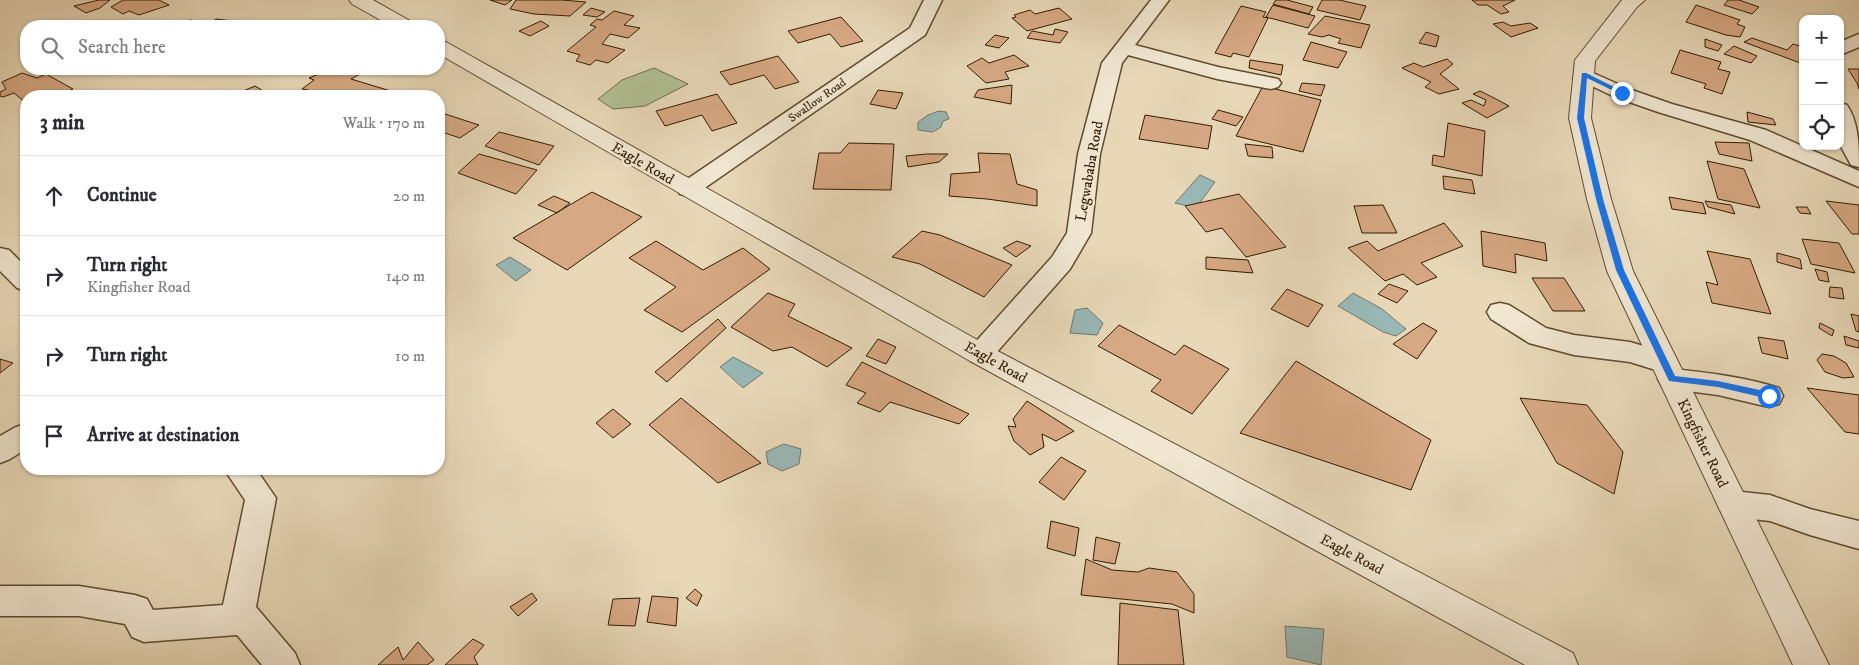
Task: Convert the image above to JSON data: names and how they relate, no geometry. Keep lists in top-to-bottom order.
{
  "streets": {
    "street": [
      "Swallow Road",
      "Eagle Road",
      "Legwababa Road",
      "Kingfisher Road"
    ]
  },
  "crossings": [
    ["Swallow Road", "Eagle Road"],
    ["Eagle Road", "Legwababa Road"]
  ],
  "page": {
    "map_buttons": ["+", "−"],
    "search": "Search here",
    "heading": ["3 min", "Walk · 170 m"],
    "list": [
      ["Continue", "20 m"],
      ["Turn right", "Kingfisher Road", "140 m"],
      ["Turn right", "10 m"],
      "Arrive at destination"
    ]
  }
}
